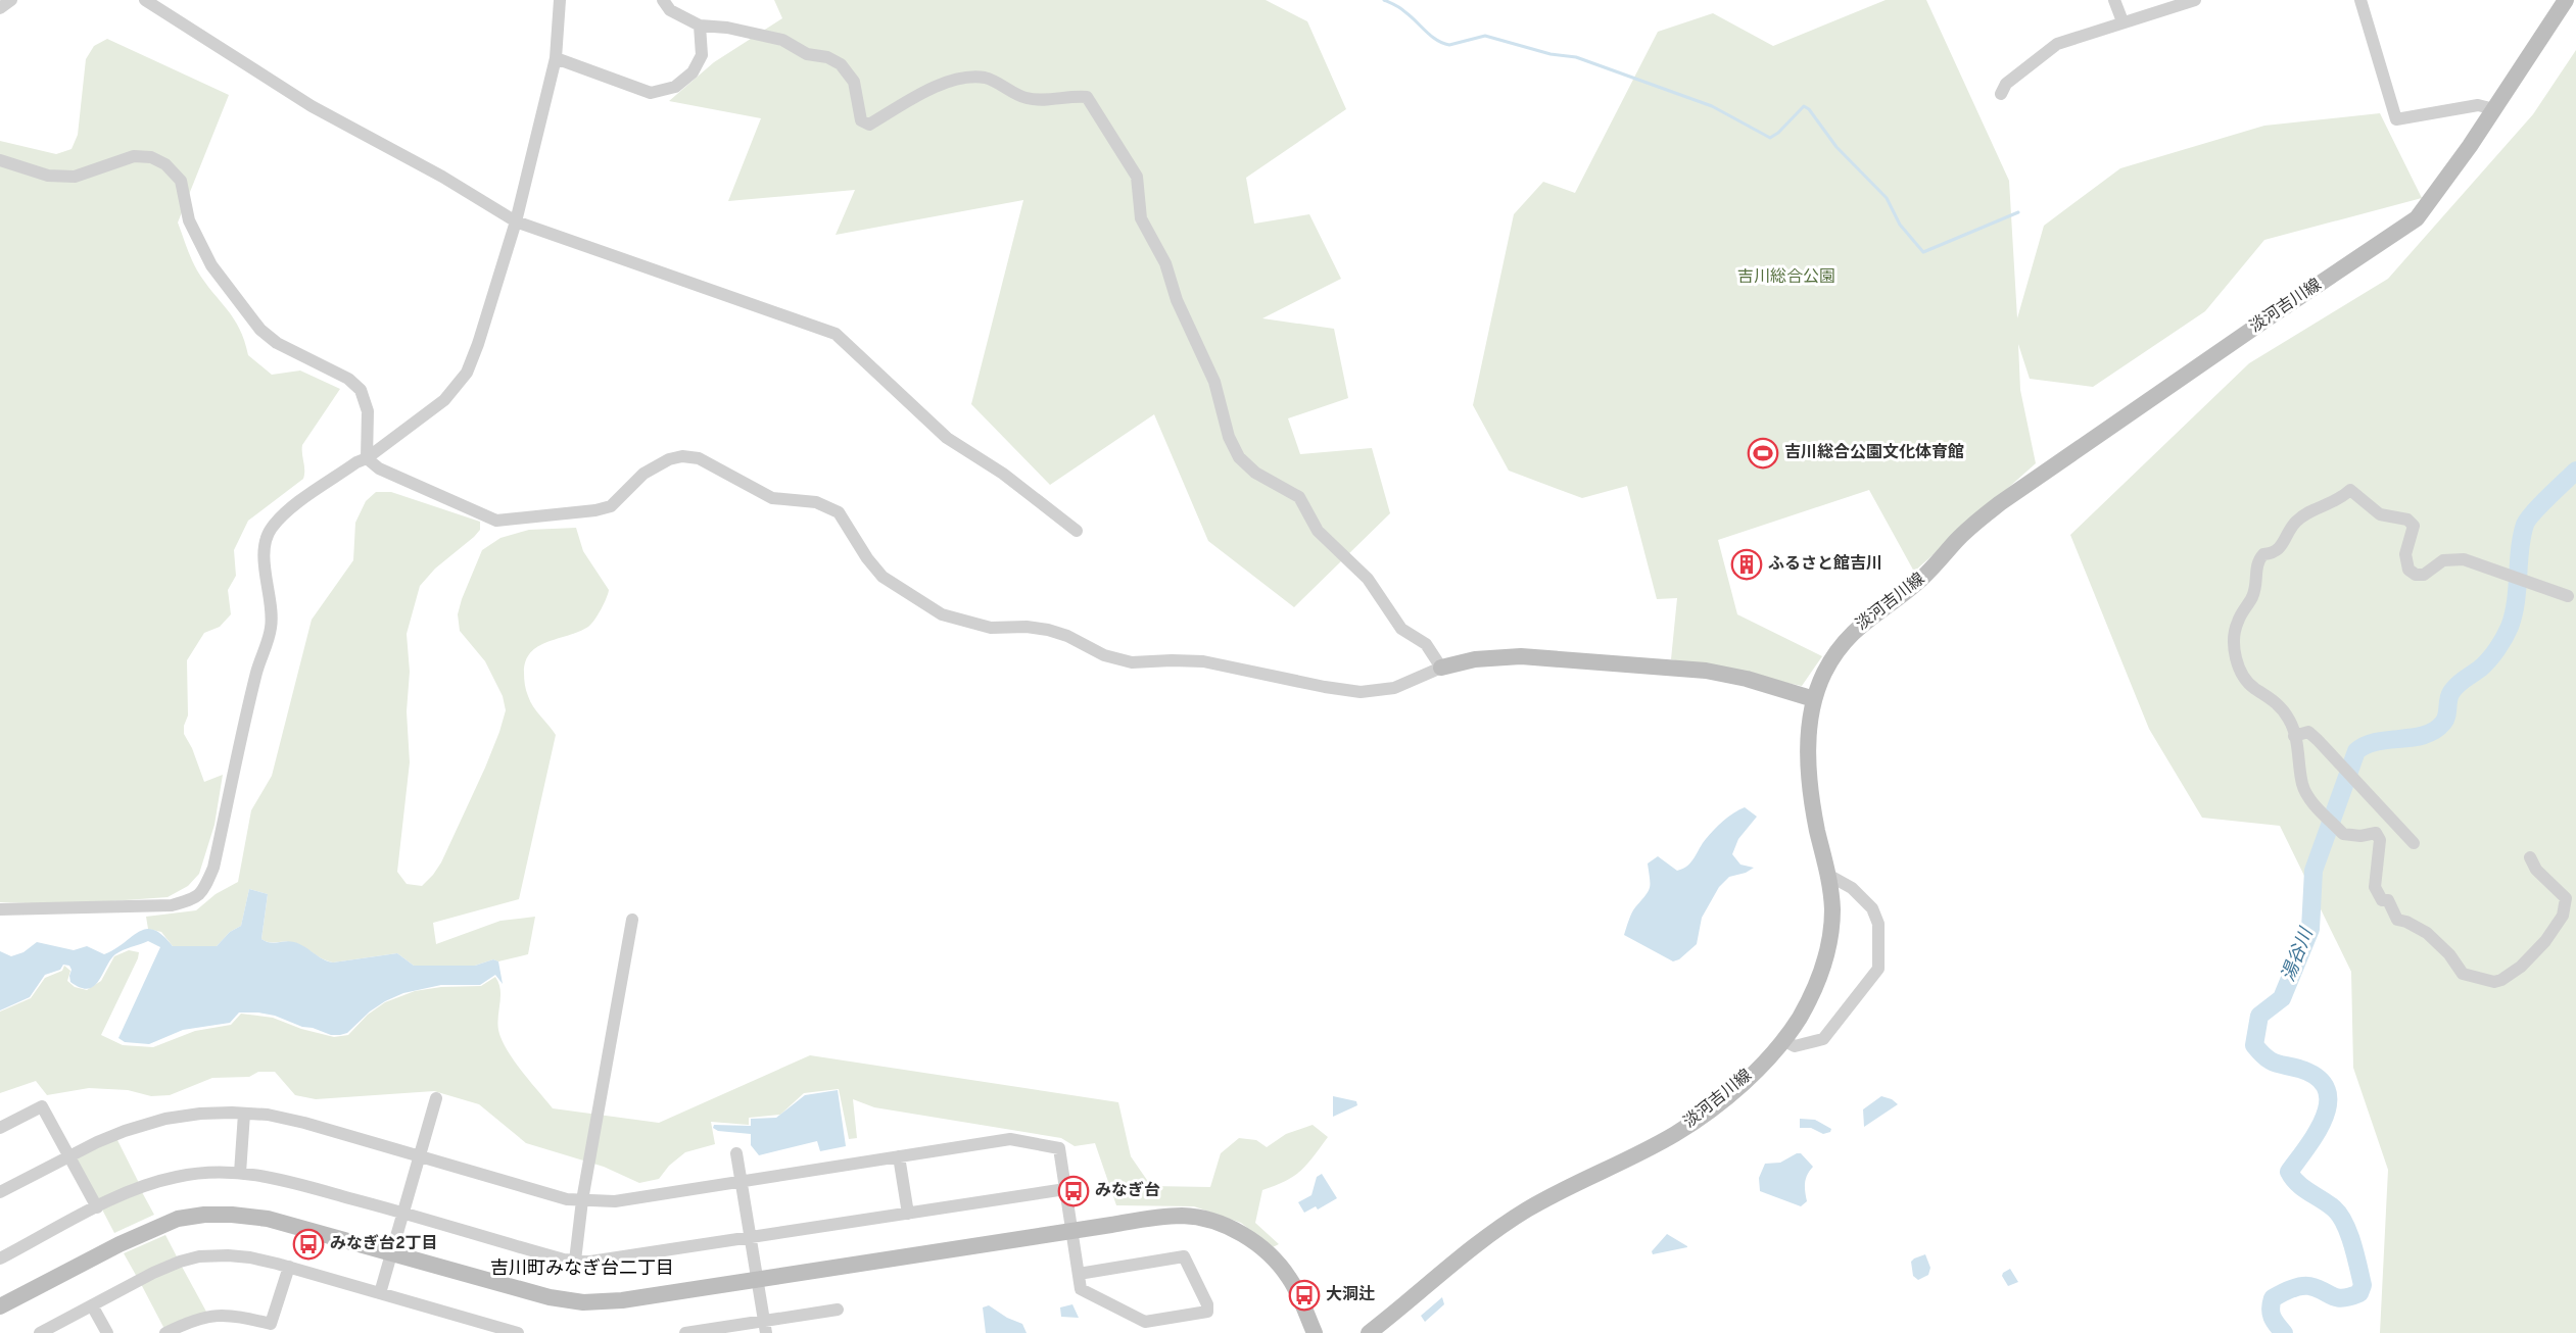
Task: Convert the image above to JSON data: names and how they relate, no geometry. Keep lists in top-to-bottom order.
{
  "streets": {
    "main road": ["淡河吉川線"]
  },
  "districts": ["吉川町みなぎ台二丁目"],
  "water": ["湯谷川"],
  "parks": ["吉川総合公園"],
  "places": {
    "sports": ["吉川総合公園文化体育館"],
    "building": ["ふるさと館吉川"],
    "bus stop": ["みなぎ台", "みなぎ台2丁目", "大洞辻"]
  }
}
